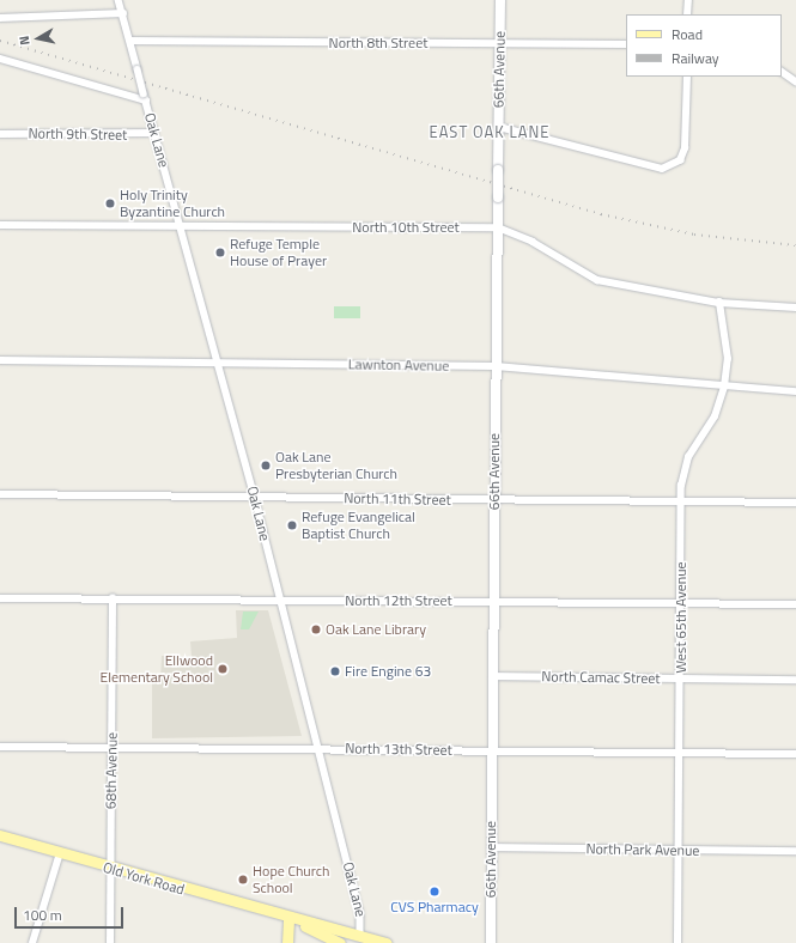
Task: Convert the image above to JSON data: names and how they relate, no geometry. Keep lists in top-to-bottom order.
{
  "streets": {
    "main road": ["Old York Road"],
    "street": [
      "North 8th Street",
      "66th Avenue",
      "North 9th Street",
      "Oak Lane",
      "North 10th Street",
      "Lawnton Avenue",
      "North 11th Street",
      "North 12th Street",
      "West 65th Avenue",
      "North Camac Street",
      "North 13th Street",
      "68th Avenue",
      "North Park Avenue"
    ]
  },
  "crossings": [
    ["North 8th Street", "66th Avenue"],
    ["North 8th Street", "Oak Lane"],
    ["66th Avenue", "North 10th Street"],
    ["66th Avenue", "Lawnton Avenue"],
    ["66th Avenue", "North 11th Street"],
    ["66th Avenue", "North 12th Street"],
    ["66th Avenue", "North Camac Street"],
    ["66th Avenue", "North 13th Street"],
    ["66th Avenue", "North Park Avenue"],
    ["North 9th Street", "Oak Lane"],
    ["Oak Lane", "North 10th Street"],
    ["Oak Lane", "Lawnton Avenue"],
    ["Oak Lane", "North 11th Street"],
    ["Oak Lane", "North 12th Street"],
    ["Oak Lane", "North 13th Street"],
    ["Oak Lane", "Old York Road"],
    ["North 10th Street", "West 65th Avenue"],
    ["Lawnton Avenue", "West 65th Avenue"],
    ["North 11th Street", "West 65th Avenue"],
    ["North 12th Street", "West 65th Avenue"],
    ["North 12th Street", "68th Avenue"],
    ["West 65th Avenue", "North Camac Street"],
    ["West 65th Avenue", "North 13th Street"],
    ["West 65th Avenue", "North Park Avenue"],
    ["North 13th Street", "68th Avenue"],
    ["68th Avenue", "Old York Road"]
  ],
  "districts": ["EAST OAK LANE"],
  "places": [
    "Holy Trinity Byzantine Church",
    "Refuge Temple House of Prayer",
    "Oak Lane Presbyterian Church",
    "Refuge Evangelical Baptist Church",
    "Oak Lane Library",
    "Ellwood Elementary School",
    "Fire Engine 63",
    "Hope Church School",
    "CVS Pharmacy"
  ],
  "legend": ["Road", "Railway"],
  "scale_bar": "100 m",
  "north": "left"
}
